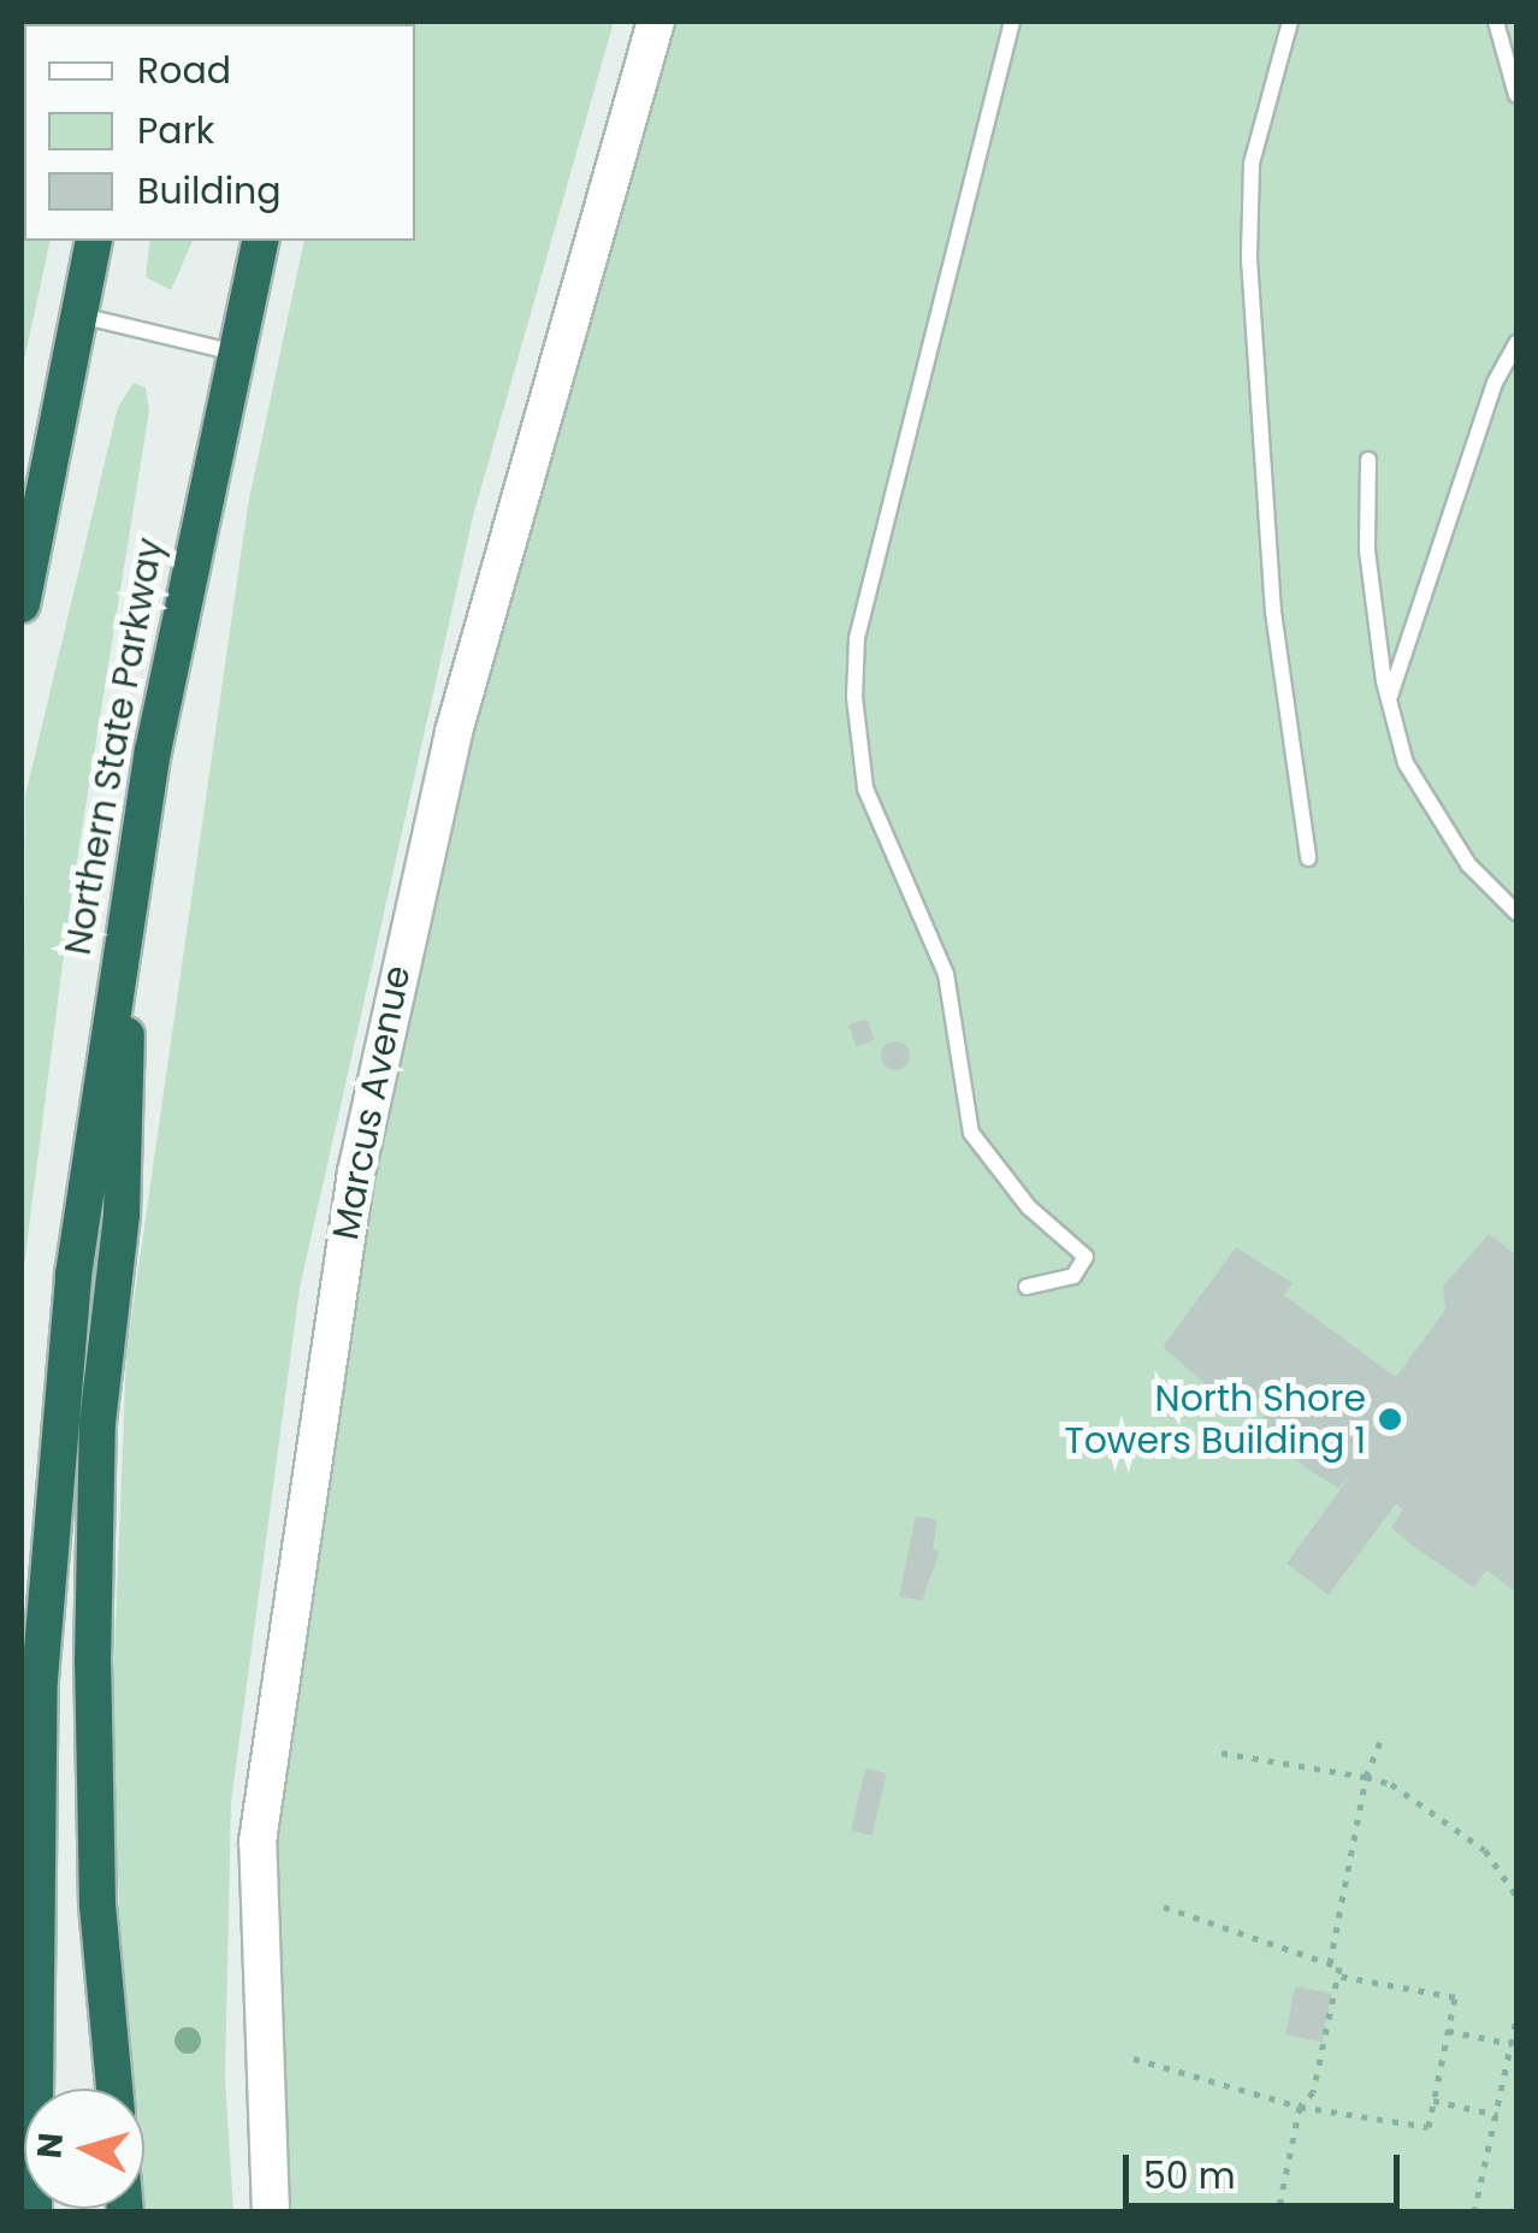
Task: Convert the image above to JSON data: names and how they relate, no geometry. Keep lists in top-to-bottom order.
{
  "streets": {
    "highway": ["Northern State Parkway"],
    "main road": ["Marcus Avenue"]
  },
  "places": ["North Shore Towers Building 1"],
  "legend": ["Road", "Park", "Building"],
  "scale_bar": "50 m",
  "north": "left"
}
